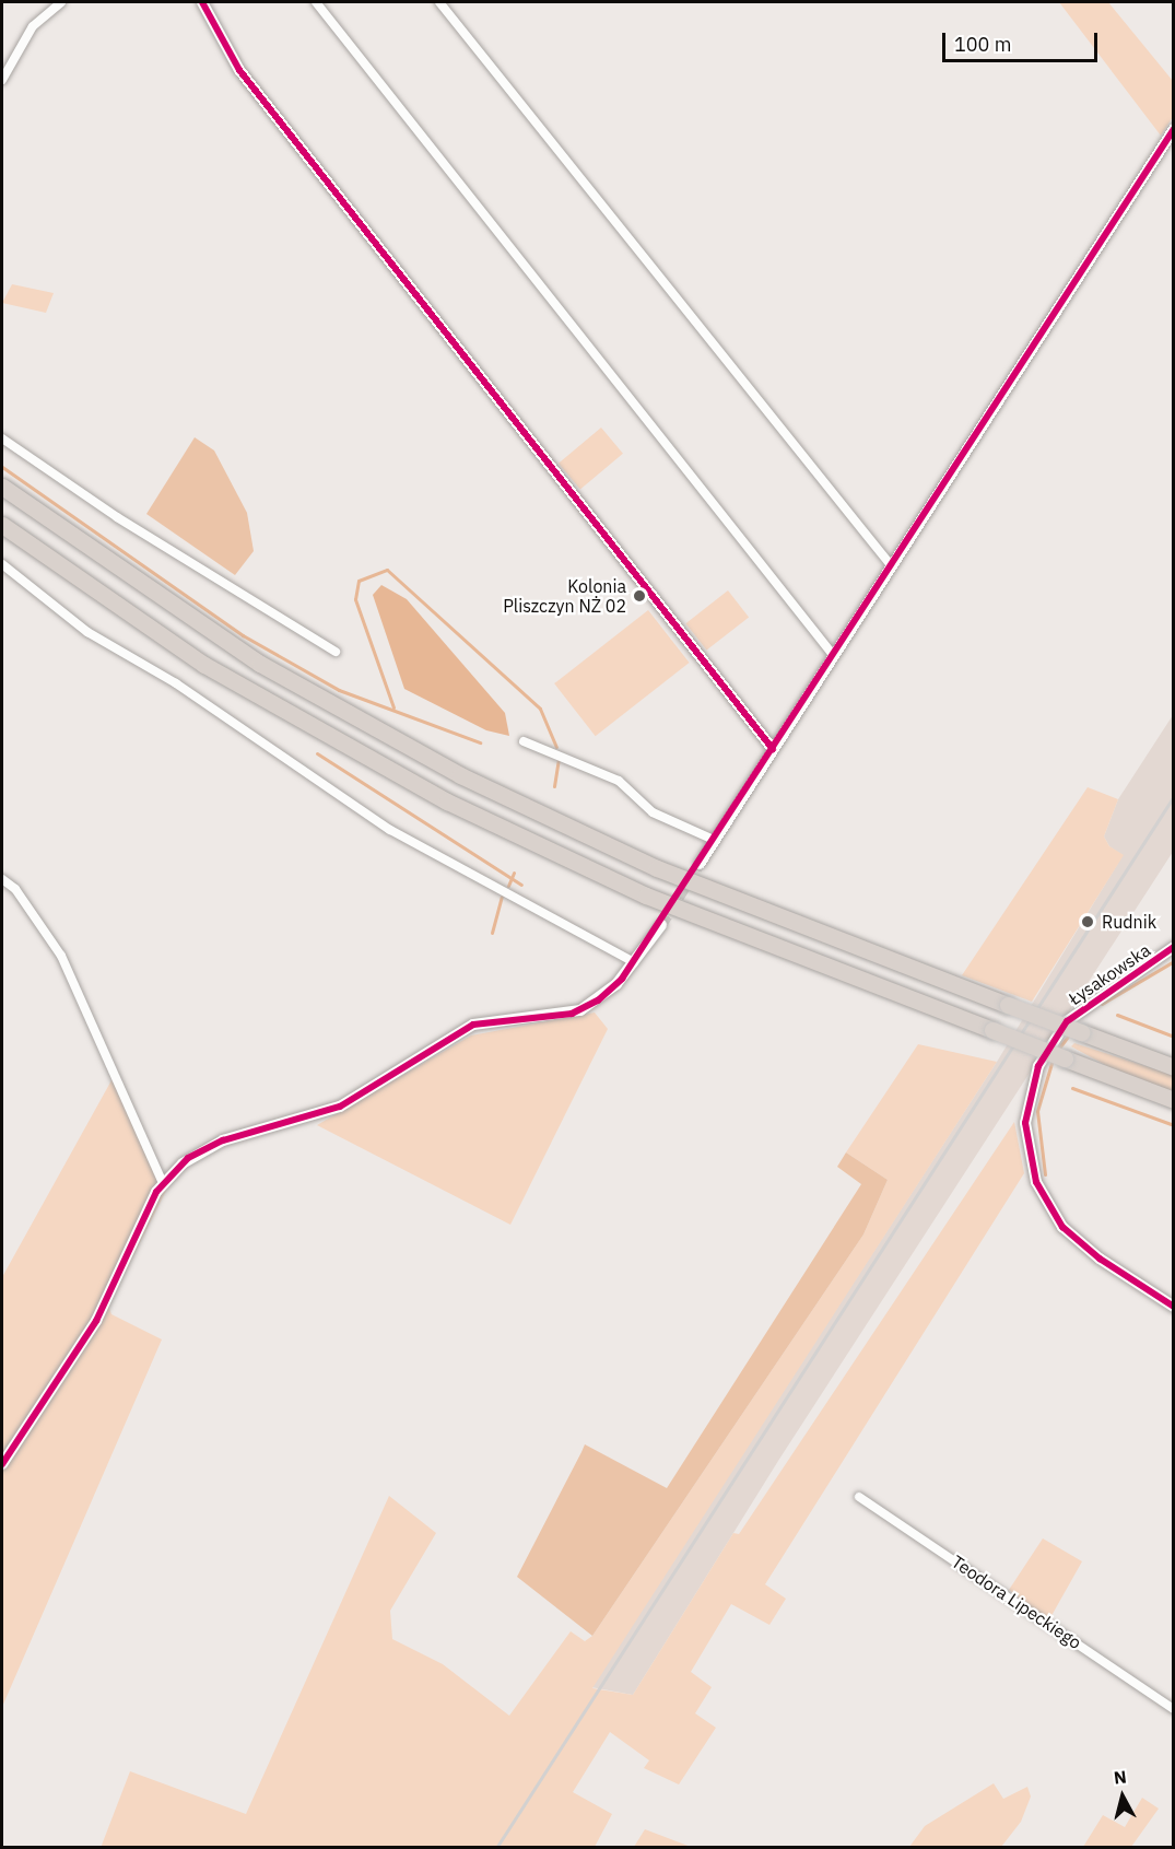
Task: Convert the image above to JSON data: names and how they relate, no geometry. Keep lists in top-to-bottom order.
{
  "streets": {
    "street": ["Łysakowska", "Teodora Lipeckiego"]
  },
  "places": ["Kolonia Pliszczyn NŻ 02", "Rudnik"],
  "scale_bar": "100 m",
  "north": "top"
}
